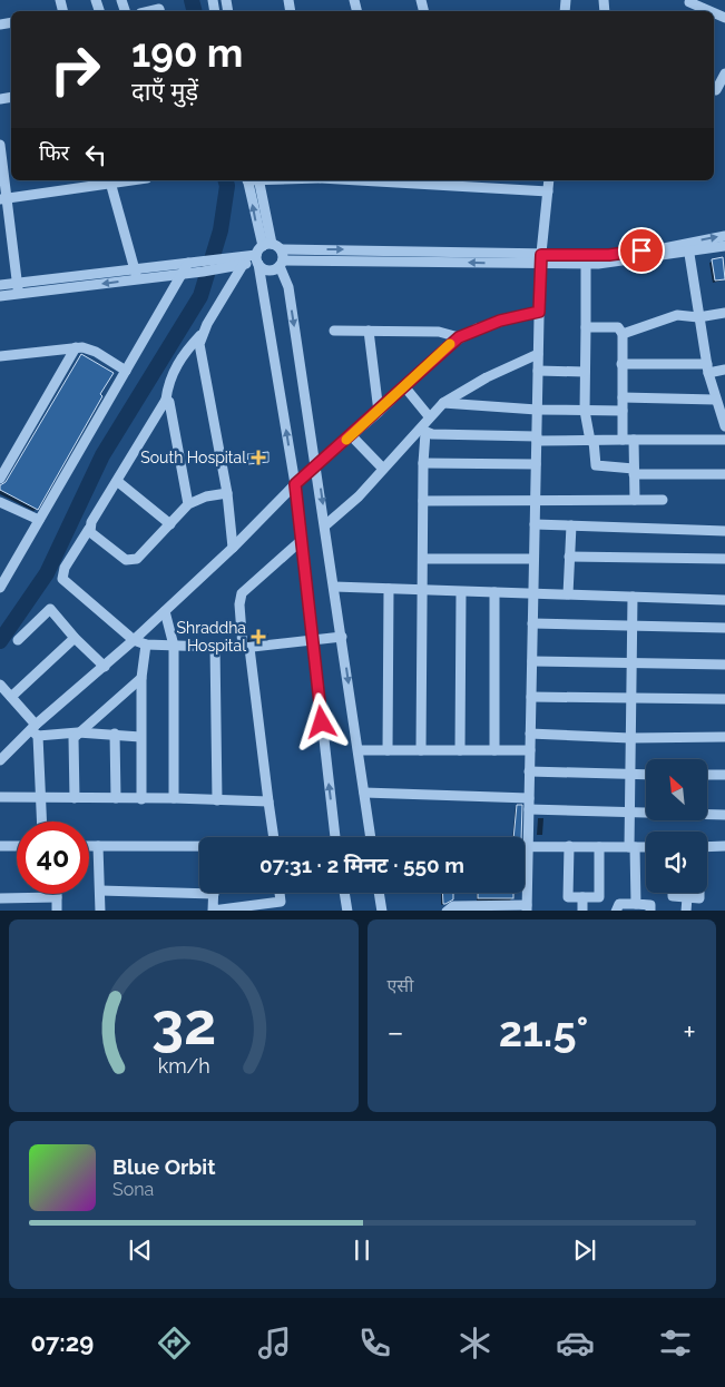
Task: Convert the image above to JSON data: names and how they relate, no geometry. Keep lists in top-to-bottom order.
{
  "places": {
    "health": ["South Hospital", "Shraddha Hospital"]
  },
  "north": "top left",
  "page": {
    "turn": ["190 m", "दाएँ मुड़ें"],
    "then": "फिर",
    "limit": "40",
    "trip": "07:31 · 2 मिनट · 550 m",
    "tile": "एसी",
    "heat": ["−", "21.5°", "+"],
    "song": ["Blue Orbit", "Sona"],
    "tabs": "07:29",
    "gauge": ["32", "km/h"]
  }
}
